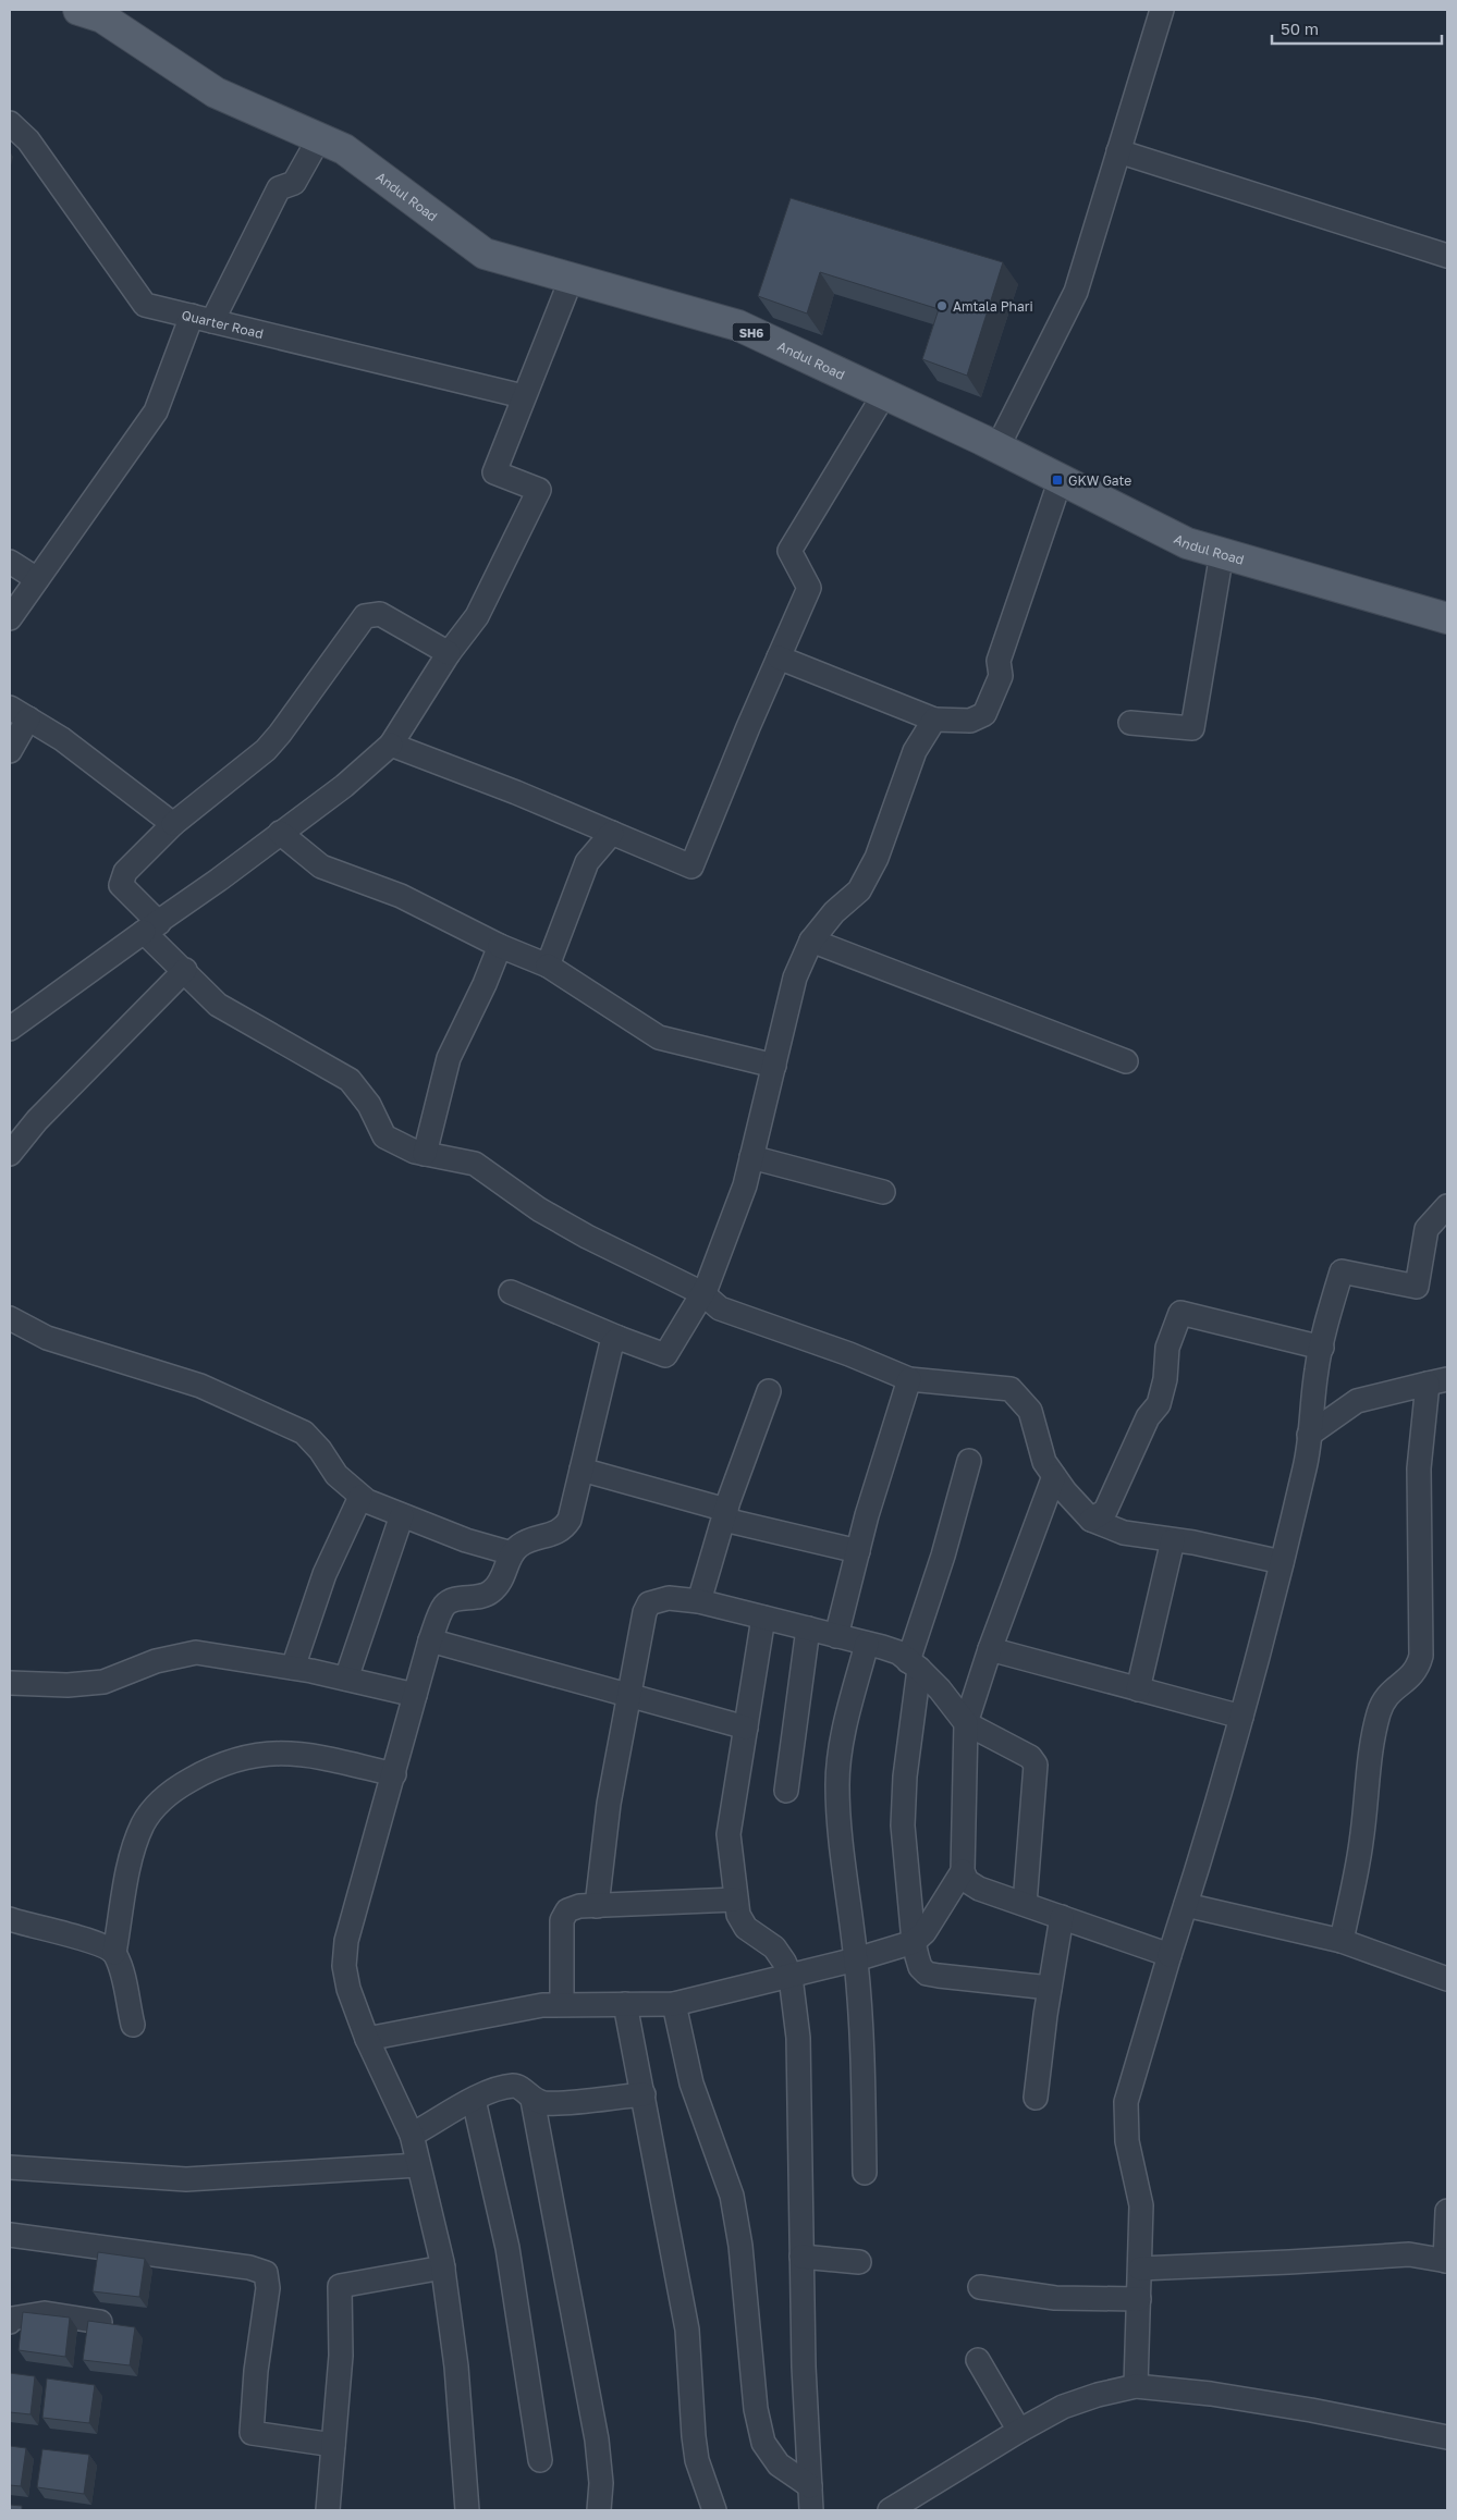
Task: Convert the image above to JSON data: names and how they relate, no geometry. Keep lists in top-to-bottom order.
{
  "streets": {
    "main road": ["Andul Road", "SH6"],
    "street": ["Quarter Road"]
  },
  "places": {
    "other": ["Amtala Phari"],
    "transit": ["GKW Gate"]
  },
  "scale_bar": "50 m"
}
